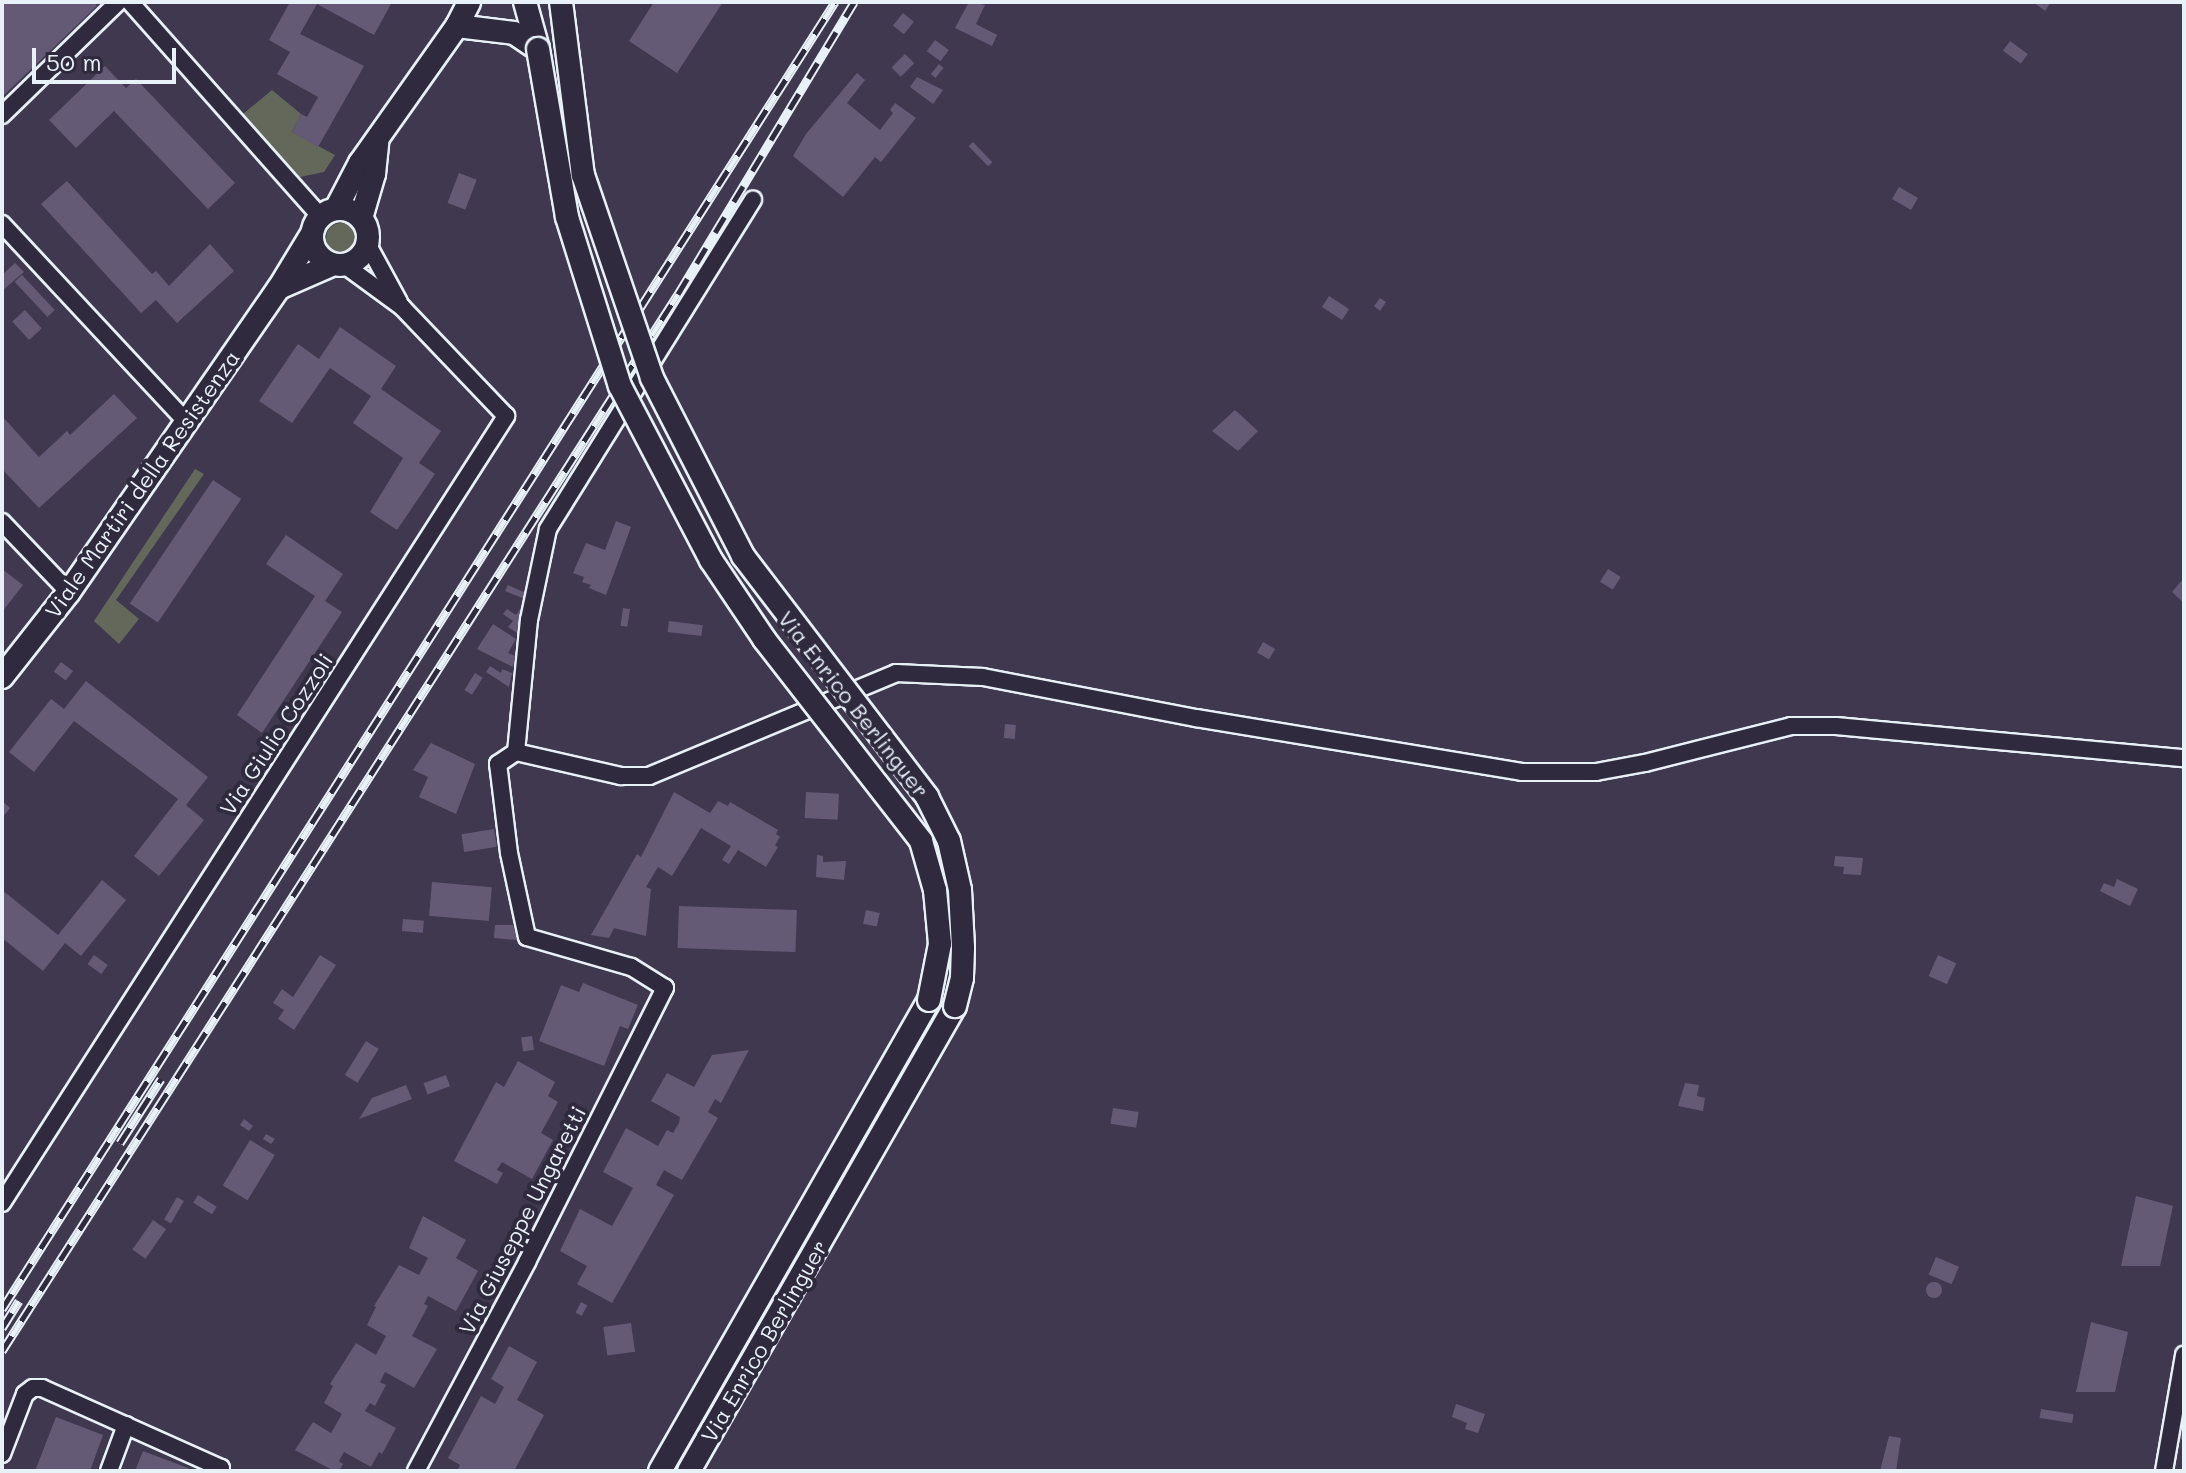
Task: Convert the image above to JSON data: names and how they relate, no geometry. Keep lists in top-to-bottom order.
{
  "streets": {
    "main road": ["Viale Martiri della Resistenza", "Via Enrico Berlinguer"],
    "street": ["Via Giulio Cozzoli", "Via Giuseppe Ungaretti"]
  },
  "crossings": [
    ["Viale Martiri della Resistenza", "Via Giulio Cozzoli"]
  ],
  "scale_bar": "50 m"
}
